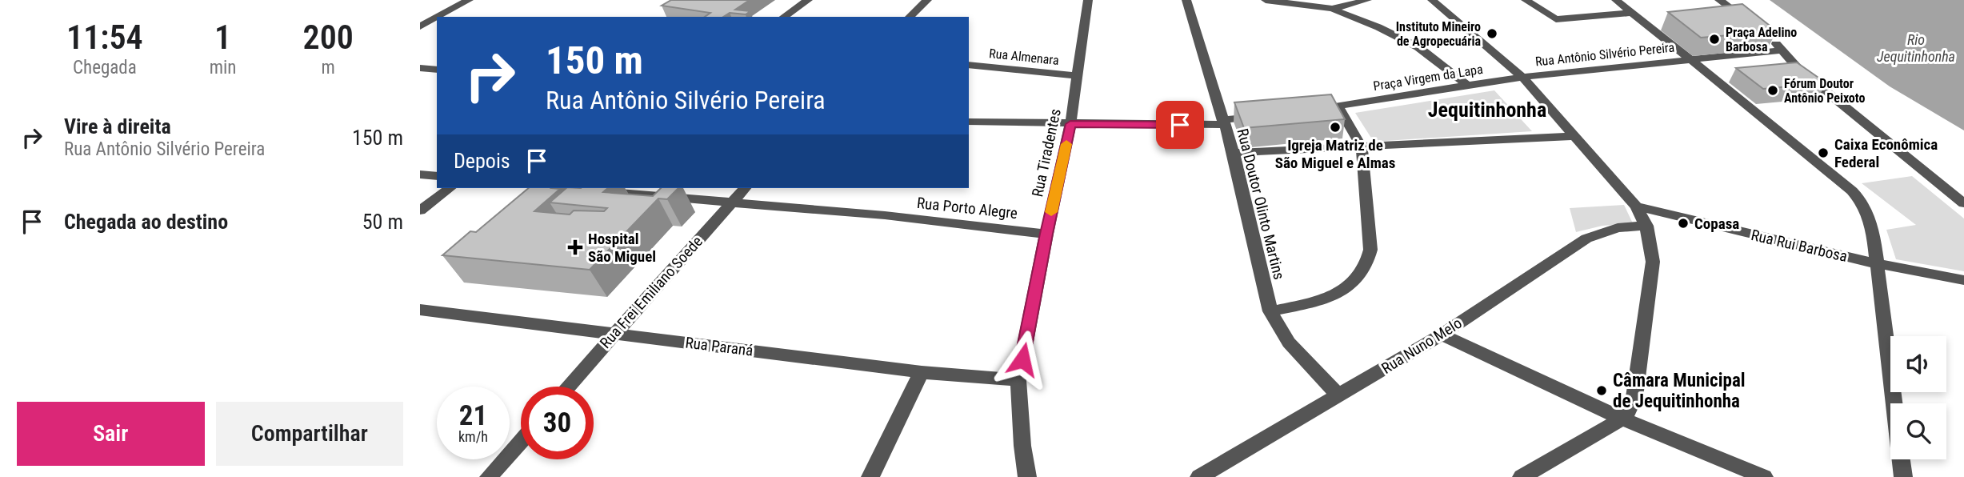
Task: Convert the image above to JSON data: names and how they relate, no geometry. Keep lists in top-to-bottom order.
{
  "streets": {
    "street": [
      "Rua Antônio Silvério Pereira",
      "Rua Almenara",
      "Praça Virgem da Lapa",
      "Rua Tiradentes",
      "Rua Doutor Olinto Martins",
      "Rua Porto Alegre",
      "Rua Rui Barbosa",
      "Rua Frei Emiliano Soede",
      "Rua Nuno Melo",
      "Rua Paraná"
    ]
  },
  "crossings": [
    ["Rua Antônio Silvério Pereira", "Praça Virgem da Lapa"],
    ["Rua Almenara", "Rua Tiradentes"],
    ["Rua Tiradentes", "Rua Porto Alegre"],
    ["Rua Tiradentes", "Rua Paraná"],
    ["Rua Doutor Olinto Martins", "Rua Nuno Melo"],
    ["Rua Porto Alegre", "Rua Frei Emiliano Soede"],
    ["Rua Frei Emiliano Soede", "Rua Paraná"]
  ],
  "districts": ["Jequitinhonha"],
  "water": ["Rio Jequitinhonha"],
  "places": {
    "other": [
      "Instituto Mineiro de Agropecuária",
      "Praça Adelino Barbosa",
      "Fórum Doutor Antônio Peixoto",
      "Igreja Matriz de São Miguel e Almas",
      "Caixa Econômica Federal",
      "Copasa",
      "Câmara Municipal de Jequitinhonha"
    ],
    "health": ["Hospital São Miguel"]
  },
  "page": {
    "eta": [
      "11:54",
      "Chegada",
      "1",
      "min",
      "200",
      "m"
    ],
    "turn": ["150 m", "Rua Antônio Silvério Pereira"],
    "list": [
      {
        "name": "Vire à direita",
        "note": "Rua Antônio Silvério Pereira",
        "value": "150 m"
      },
      {
        "name": "Chegada ao destino",
        "value": "50 m"
      }
    ],
    "then": "Depois",
    "speed": "21 km/h",
    "limit": "30",
    "buttons": ["Sair", "Compartilhar"]
  }
}
